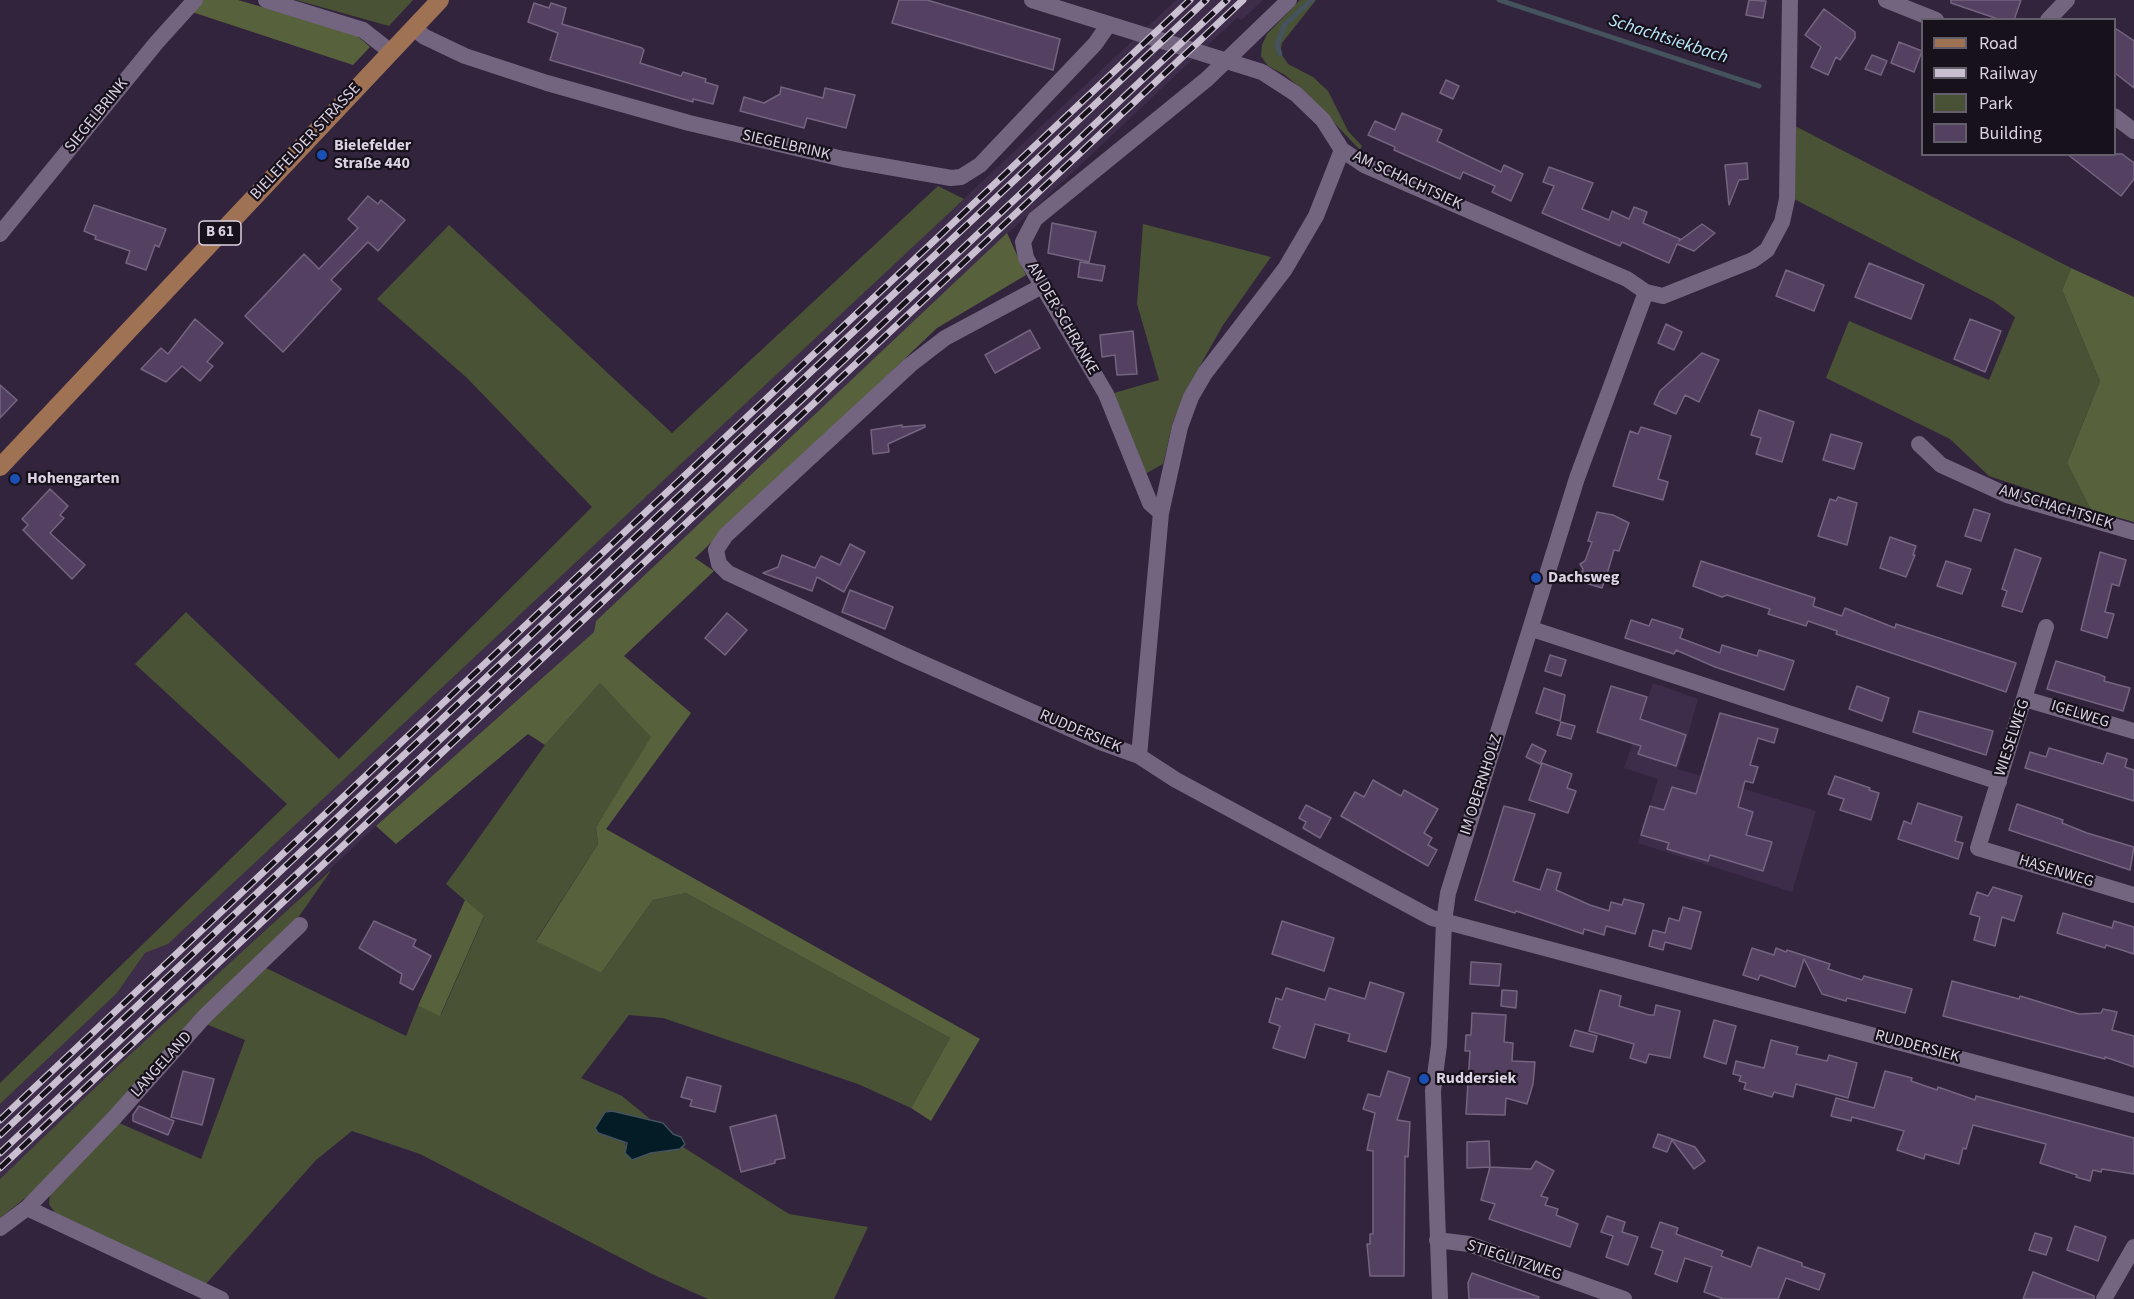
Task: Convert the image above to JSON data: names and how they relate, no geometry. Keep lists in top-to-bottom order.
{
  "streets": {
    "main road": ["BIELEFELDER STRASSE", "B 61"],
    "street": [
      "SIEGELBRINK",
      "AM SCHACHTSIEK",
      "AN DER SCHRANKE",
      "IGELWEG",
      "RUDDERSIEK",
      "WIESELWEG",
      "IM OBERNHOLZ",
      "HASENWEG",
      "LANGELAND",
      "STIEGLITZWEG"
    ]
  },
  "crossings": [
    ["SIEGELBRINK", "BIELEFELDER STRASSE"],
    ["SIEGELBRINK", "AM SCHACHTSIEK"],
    ["AM SCHACHTSIEK", "AN DER SCHRANKE"],
    ["AM SCHACHTSIEK", "IM OBERNHOLZ"],
    ["AN DER SCHRANKE", "RUDDERSIEK"],
    ["IGELWEG", "WIESELWEG"],
    ["RUDDERSIEK", "IM OBERNHOLZ"],
    ["WIESELWEG", "HASENWEG"],
    ["IM OBERNHOLZ", "STIEGLITZWEG"]
  ],
  "water": ["Schachtsiekbach"],
  "places": [
    "Bielefelder Straße 440",
    "Hohengarten",
    "Dachsweg",
    "Ruddersiek"
  ],
  "legend": [
    "Road",
    "Railway",
    "Park",
    "Building"
  ]
}
